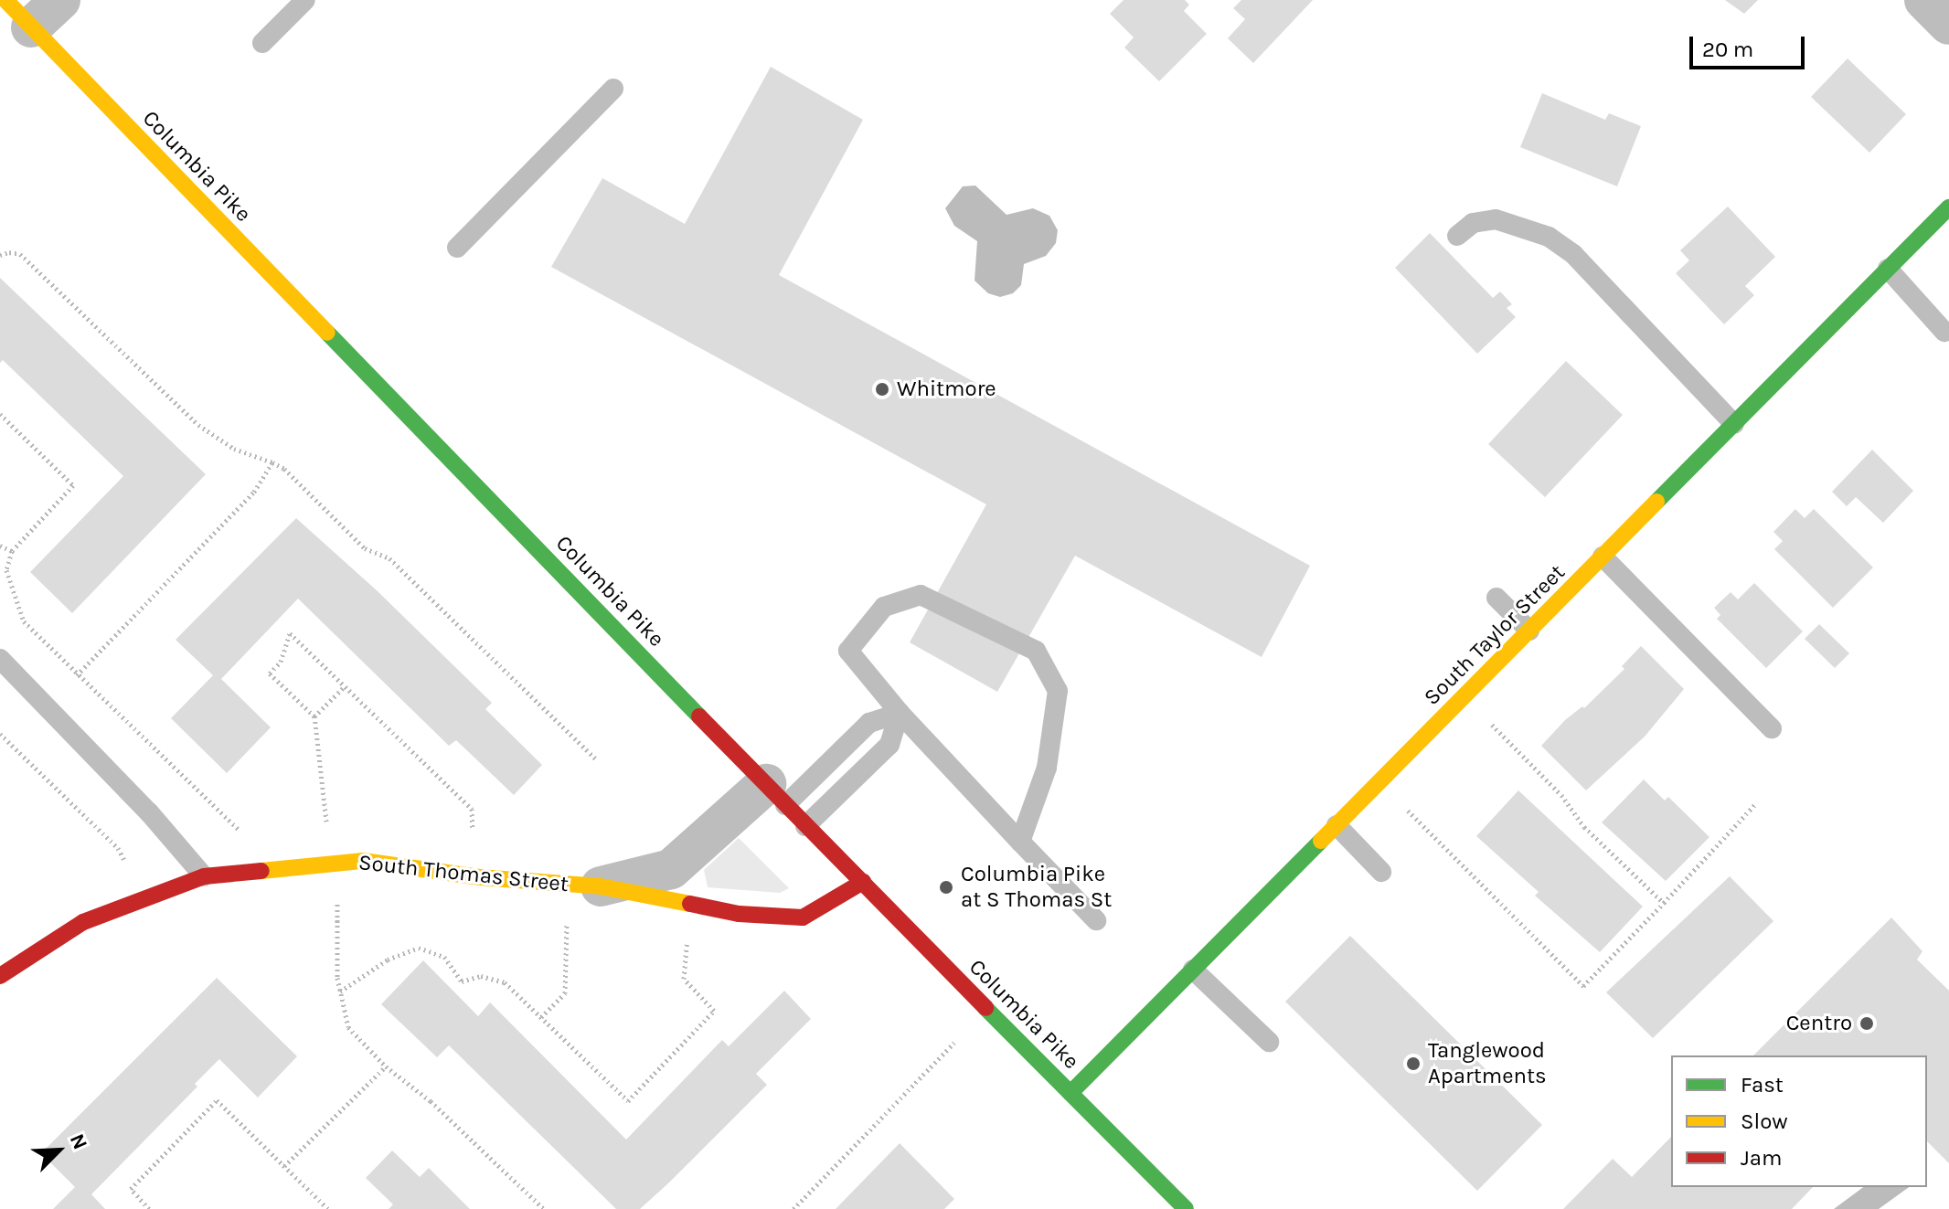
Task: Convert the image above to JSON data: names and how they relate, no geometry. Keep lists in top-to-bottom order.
{
  "streets": {
    "street": ["Columbia Pike", "South Taylor Street", "South Thomas Street"]
  },
  "crossings": [
    ["Columbia Pike", "South Taylor Street"],
    ["Columbia Pike", "South Thomas Street"]
  ],
  "places": [
    "Whitmore",
    "Columbia Pike at S Thomas St",
    "Centro",
    "Tanglewood Apartments"
  ],
  "legend": ["Fast", "Slow", "Jam"],
  "scale_bar": "20 m",
  "north": "top right"
}
